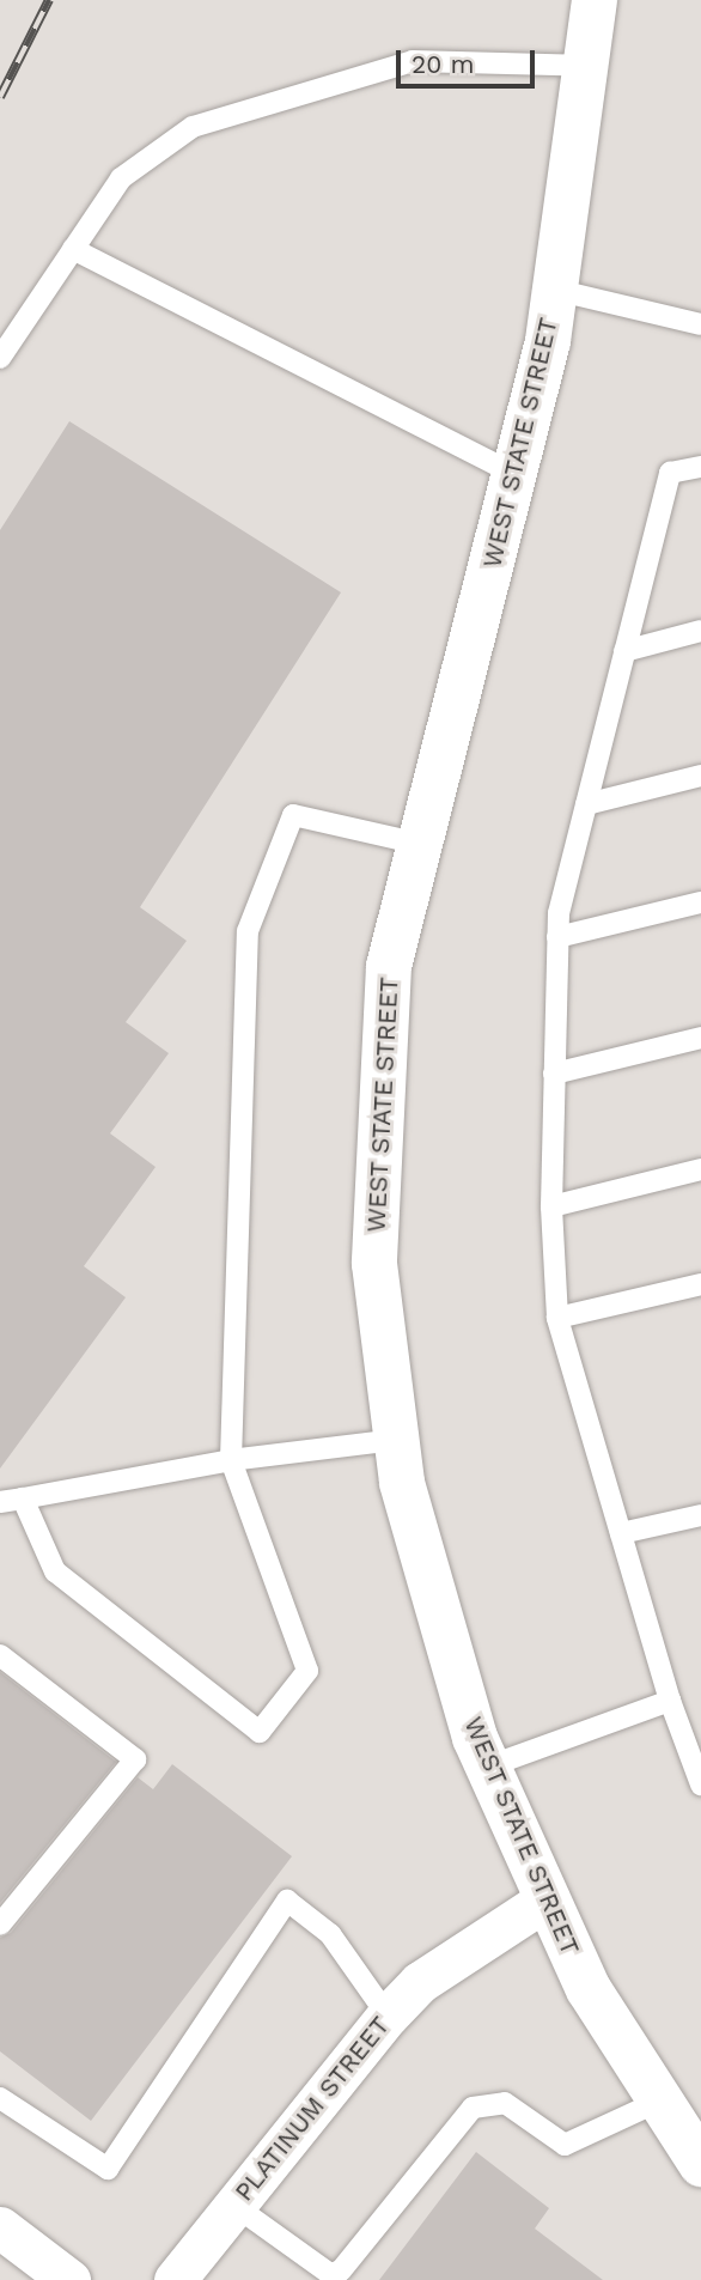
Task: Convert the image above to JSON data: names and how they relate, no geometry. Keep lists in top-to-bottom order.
{
  "streets": {
    "street": ["WEST STATE STREET", "PLATINUM STREET"]
  },
  "crossings": [
    ["WEST STATE STREET", "PLATINUM STREET"]
  ],
  "scale_bar": "20 m"
}
